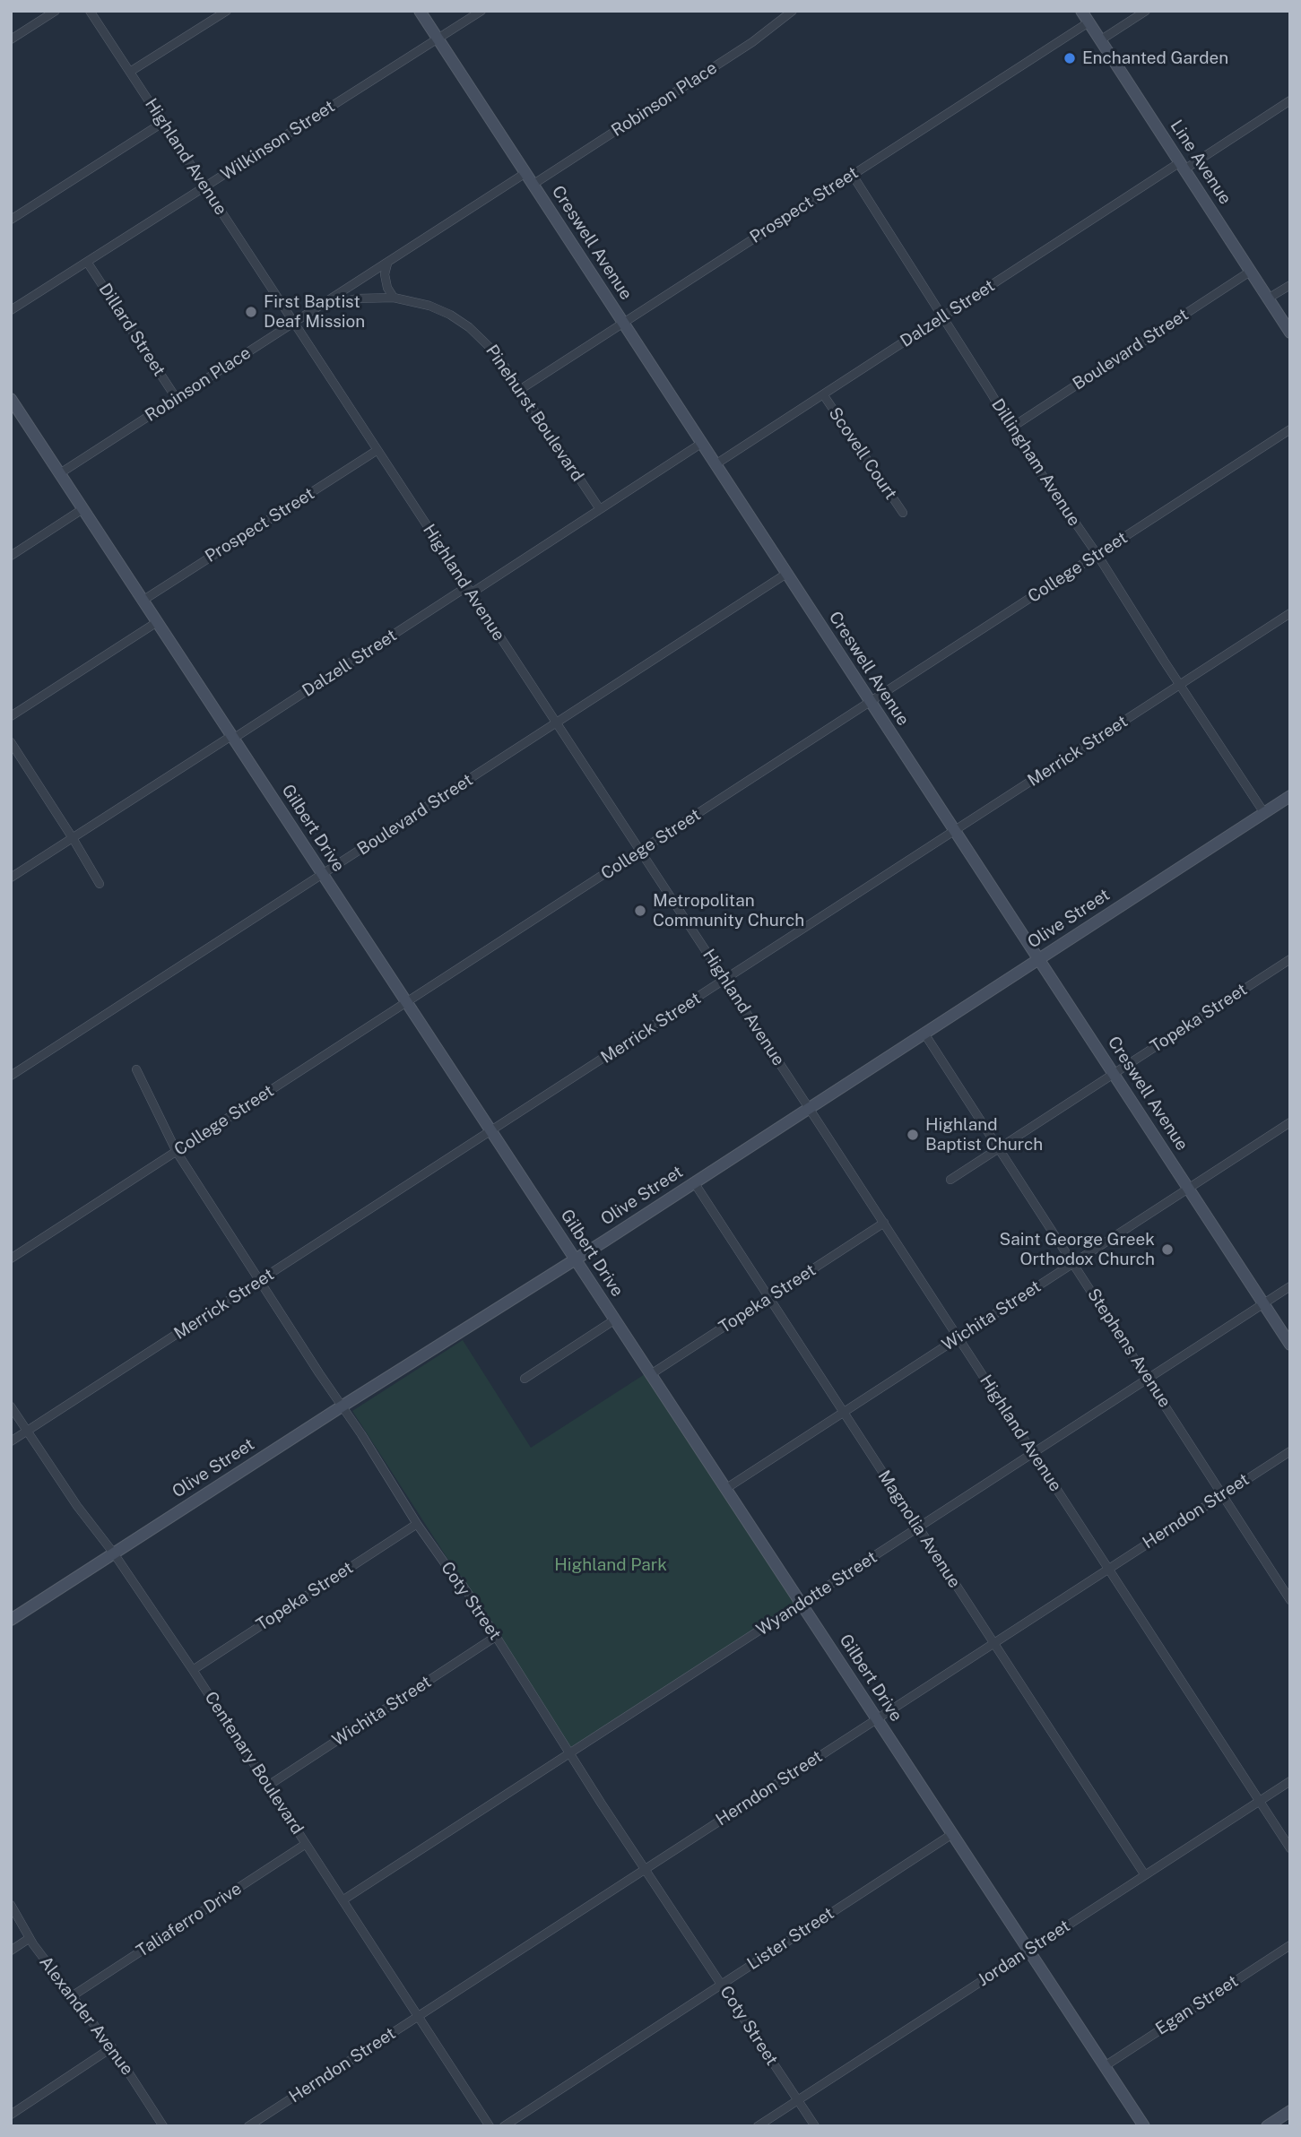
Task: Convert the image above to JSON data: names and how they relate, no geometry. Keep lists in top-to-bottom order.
{
  "streets": {
    "street": [
      "Robinson Place",
      "Wilkinson Street",
      "Highland Avenue",
      "Line Avenue",
      "Prospect Street",
      "Creswell Avenue",
      "Dalzell Street",
      "Dillard Street",
      "Boulevard Street",
      "Pinehurst Boulevard",
      "Scovell Court",
      "Dillingham Avenue",
      "College Street",
      "Merrick Street",
      "Gilbert Drive",
      "Olive Street",
      "Topeka Street",
      "Wichita Street",
      "Stephens Avenue",
      "Herndon Street",
      "Magnolia Avenue",
      "Wyandotte Street",
      "Coty Street",
      "Centenary Boulevard",
      "Taliaferro Drive",
      "Lister Street",
      "Jordan Street",
      "Egan Street",
      "Alexander Avenue"
    ]
  },
  "crossings": [
    ["Robinson Place", "Highland Avenue"],
    ["Robinson Place", "Creswell Avenue"],
    ["Robinson Place", "Dillard Street"],
    ["Robinson Place", "Pinehurst Boulevard"],
    ["Robinson Place", "Gilbert Drive"],
    ["Wilkinson Street", "Highland Avenue"],
    ["Wilkinson Street", "Creswell Avenue"],
    ["Wilkinson Street", "Dillard Street"],
    ["Highland Avenue", "Prospect Street"],
    ["Highland Avenue", "Dalzell Street"],
    ["Highland Avenue", "Boulevard Street"],
    ["Highland Avenue", "College Street"],
    ["Highland Avenue", "Merrick Street"],
    ["Highland Avenue", "Olive Street"],
    ["Highland Avenue", "Topeka Street"],
    ["Highland Avenue", "Wichita Street"],
    ["Highland Avenue", "Herndon Street"],
    ["Highland Avenue", "Wyandotte Street"],
    ["Highland Avenue", "Jordan Street"],
    ["Line Avenue", "Prospect Street"],
    ["Line Avenue", "Dalzell Street"],
    ["Line Avenue", "Boulevard Street"],
    ["Prospect Street", "Creswell Avenue"],
    ["Prospect Street", "Pinehurst Boulevard"],
    ["Prospect Street", "Dillingham Avenue"],
    ["Prospect Street", "Gilbert Drive"],
    ["Creswell Avenue", "Dalzell Street"],
    ["Creswell Avenue", "Boulevard Street"],
    ["Creswell Avenue", "College Street"],
    ["Creswell Avenue", "Merrick Street"],
    ["Creswell Avenue", "Olive Street"],
    ["Creswell Avenue", "Topeka Street"],
    ["Creswell Avenue", "Wichita Street"],
    ["Creswell Avenue", "Wyandotte Street"],
    ["Dalzell Street", "Pinehurst Boulevard"],
    ["Dalzell Street", "Scovell Court"],
    ["Dalzell Street", "Dillingham Avenue"],
    ["Dalzell Street", "Gilbert Drive"],
    ["Boulevard Street", "Dillingham Avenue"],
    ["Boulevard Street", "Gilbert Drive"],
    ["Dillingham Avenue", "College Street"],
    ["Dillingham Avenue", "Merrick Street"],
    ["Dillingham Avenue", "Olive Street"],
    ["College Street", "Gilbert Drive"],
    ["College Street", "Coty Street"],
    ["Merrick Street", "Gilbert Drive"],
    ["Merrick Street", "Coty Street"],
    ["Merrick Street", "Centenary Boulevard"],
    ["Gilbert Drive", "Olive Street"],
    ["Gilbert Drive", "Topeka Street"],
    ["Gilbert Drive", "Wichita Street"],
    ["Gilbert Drive", "Herndon Street"],
    ["Gilbert Drive", "Wyandotte Street"],
    ["Gilbert Drive", "Lister Street"],
    ["Gilbert Drive", "Jordan Street"],
    ["Gilbert Drive", "Egan Street"],
    ["Olive Street", "Stephens Avenue"],
    ["Olive Street", "Magnolia Avenue"],
    ["Olive Street", "Coty Street"],
    ["Olive Street", "Centenary Boulevard"],
    ["Topeka Street", "Stephens Avenue"],
    ["Topeka Street", "Magnolia Avenue"],
    ["Topeka Street", "Coty Street"],
    ["Topeka Street", "Centenary Boulevard"],
    ["Wichita Street", "Stephens Avenue"],
    ["Wichita Street", "Magnolia Avenue"],
    ["Wichita Street", "Coty Street"],
    ["Wichita Street", "Centenary Boulevard"],
    ["Stephens Avenue", "Herndon Street"],
    ["Stephens Avenue", "Wyandotte Street"],
    ["Herndon Street", "Magnolia Avenue"],
    ["Herndon Street", "Coty Street"],
    ["Herndon Street", "Centenary Boulevard"],
    ["Magnolia Avenue", "Wyandotte Street"],
    ["Magnolia Avenue", "Jordan Street"],
    ["Wyandotte Street", "Coty Street"],
    ["Wyandotte Street", "Centenary Boulevard"],
    ["Coty Street", "Lister Street"],
    ["Coty Street", "Jordan Street"],
    ["Centenary Boulevard", "Taliaferro Drive"],
    ["Taliaferro Drive", "Alexander Avenue"]
  ],
  "parks": ["Highland Park"],
  "places": [
    "Enchanted Garden",
    "First Baptist Deaf Mission",
    "Metropolitan Community Church",
    "Highland Baptist Church",
    "Saint George Greek Orthodox Church"
  ]
}
